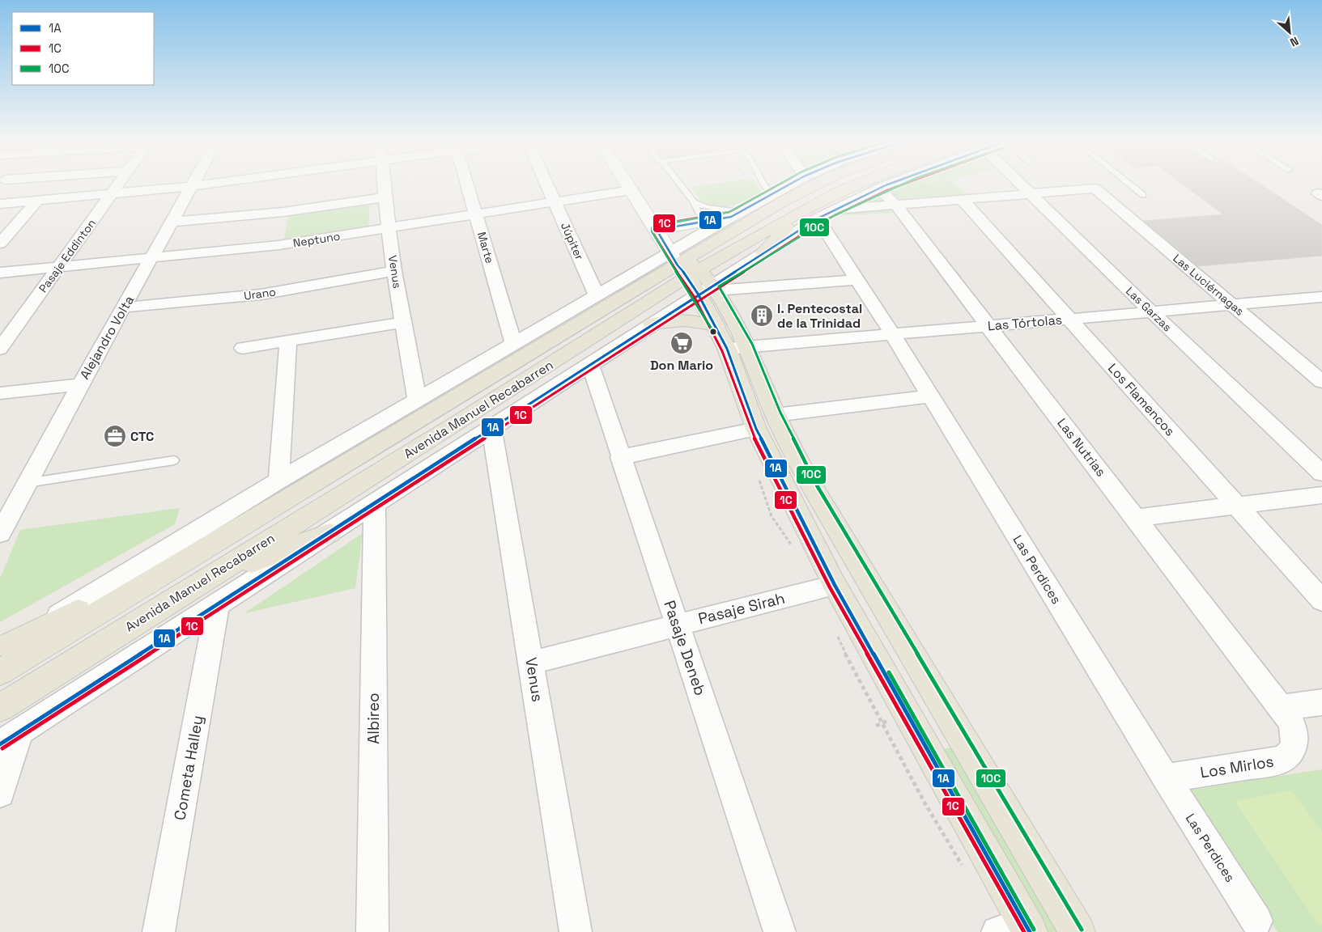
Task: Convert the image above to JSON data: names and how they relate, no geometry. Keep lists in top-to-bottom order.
{
  "streets": {
    "main road": ["Avenida Manuel Recabarren"],
    "street": [
      "Neptuno",
      "Júpiter",
      "Marte",
      "Pasaje Eddinton",
      "Venus",
      "Las Luciérnagas",
      "Urano",
      "Las Garzas",
      "Las Tórtolas",
      "Alejandro Volta",
      "Los Flamencos",
      "Las Nutrias",
      "Las Perdices",
      "Pasaje Sirah",
      "Pasaje Deneb",
      "Albireo",
      "Los Mirlos",
      "Cometa Halley"
    ]
  },
  "crossings": [
    ["Neptuno", "Júpiter"],
    ["Neptuno", "Marte"],
    ["Neptuno", "Pasaje Eddinton"],
    ["Neptuno", "Venus"],
    ["Neptuno", "Alejandro Volta"],
    ["Júpiter", "Avenida Manuel Recabarren"],
    ["Marte", "Avenida Manuel Recabarren"],
    ["Venus", "Urano"],
    ["Venus", "Avenida Manuel Recabarren"],
    ["Venus", "Pasaje Sirah"],
    ["Las Luciérnagas", "Las Garzas"],
    ["Las Luciérnagas", "Las Tórtolas"],
    ["Urano", "Alejandro Volta"],
    ["Las Garzas", "Las Tórtolas"],
    ["Las Tórtolas", "Los Flamencos"],
    ["Las Tórtolas", "Las Nutrias"],
    ["Las Tórtolas", "Las Perdices"],
    ["Avenida Manuel Recabarren", "Las Nutrias"],
    ["Avenida Manuel Recabarren", "Las Perdices"],
    ["Avenida Manuel Recabarren", "Pasaje Deneb"],
    ["Avenida Manuel Recabarren", "Albireo"],
    ["Avenida Manuel Recabarren", "Cometa Halley"],
    ["Las Nutrias", "Los Mirlos"],
    ["Las Perdices", "Los Mirlos"],
    ["Pasaje Sirah", "Pasaje Deneb"]
  ],
  "places": {
    "building": ["I. Pentecostal de la Trinidad"],
    "supermarket": ["Don Mario"],
    "office": ["CTC"]
  },
  "lines": ["transit line 1A", "transit line 1C", "transit line 10C"],
  "legend": ["1A", "1C", "10C"],
  "north": "bottom right"
}
